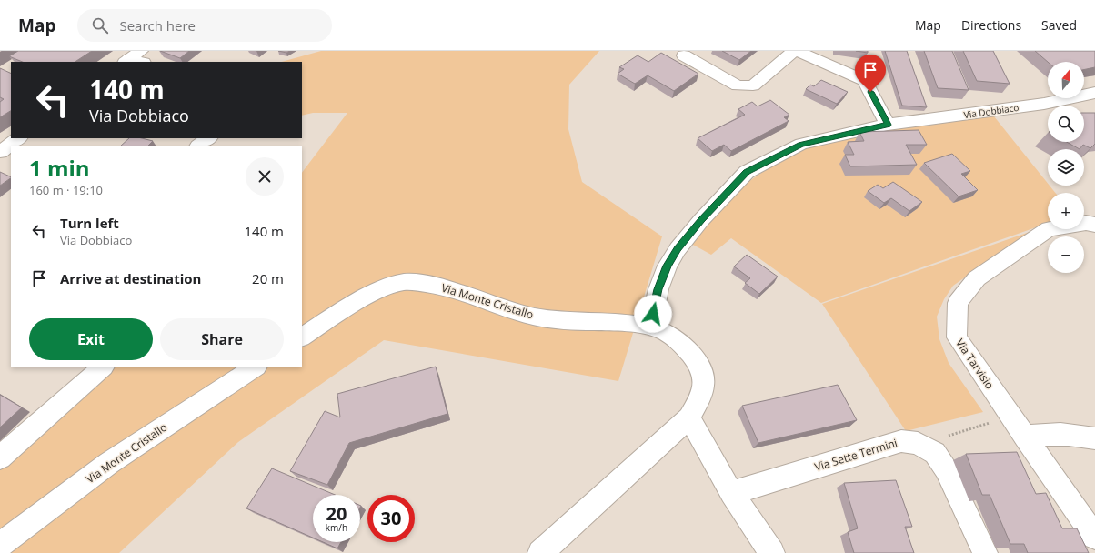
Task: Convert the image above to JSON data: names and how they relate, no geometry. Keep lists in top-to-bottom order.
{
  "streets": {
    "street": [
      "Via Dobbiaco",
      "Via Monte Cristallo",
      "Via Tarvisio",
      "Via Sette Termini"
    ]
  },
  "crossings": [
    ["Via Dobbiaco", "Via Monte Cristallo"]
  ],
  "north": "top",
  "page": {
    "header": "Map",
    "search": "Search here",
    "nav": ["Map", "Directions", "Saved"],
    "map_buttons": ["+", "−"],
    "turn": ["140 m", "Via Dobbiaco"],
    "heading": ["1 min", "160 m · 19:10"],
    "list": [
      {
        "name": "Turn left",
        "note": "Via Dobbiaco",
        "value": "140 m"
      },
      {
        "name": "Arrive at destination",
        "value": "20 m"
      }
    ],
    "buttons": ["Exit", "Share"],
    "speed": "20 km/h",
    "limit": "30"
  }
}
